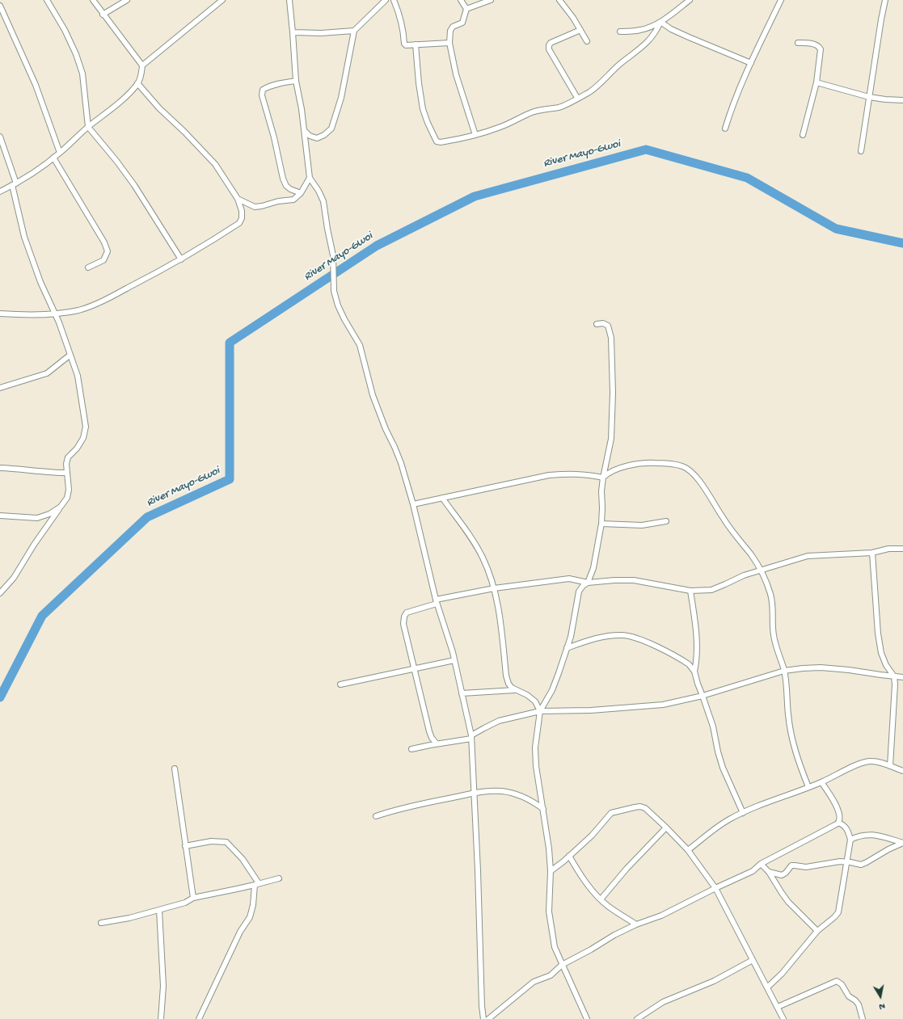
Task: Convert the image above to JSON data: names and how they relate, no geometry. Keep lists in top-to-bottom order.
{
  "water": ["River Mayo-Gwoi"],
  "north": "bottom"
}
